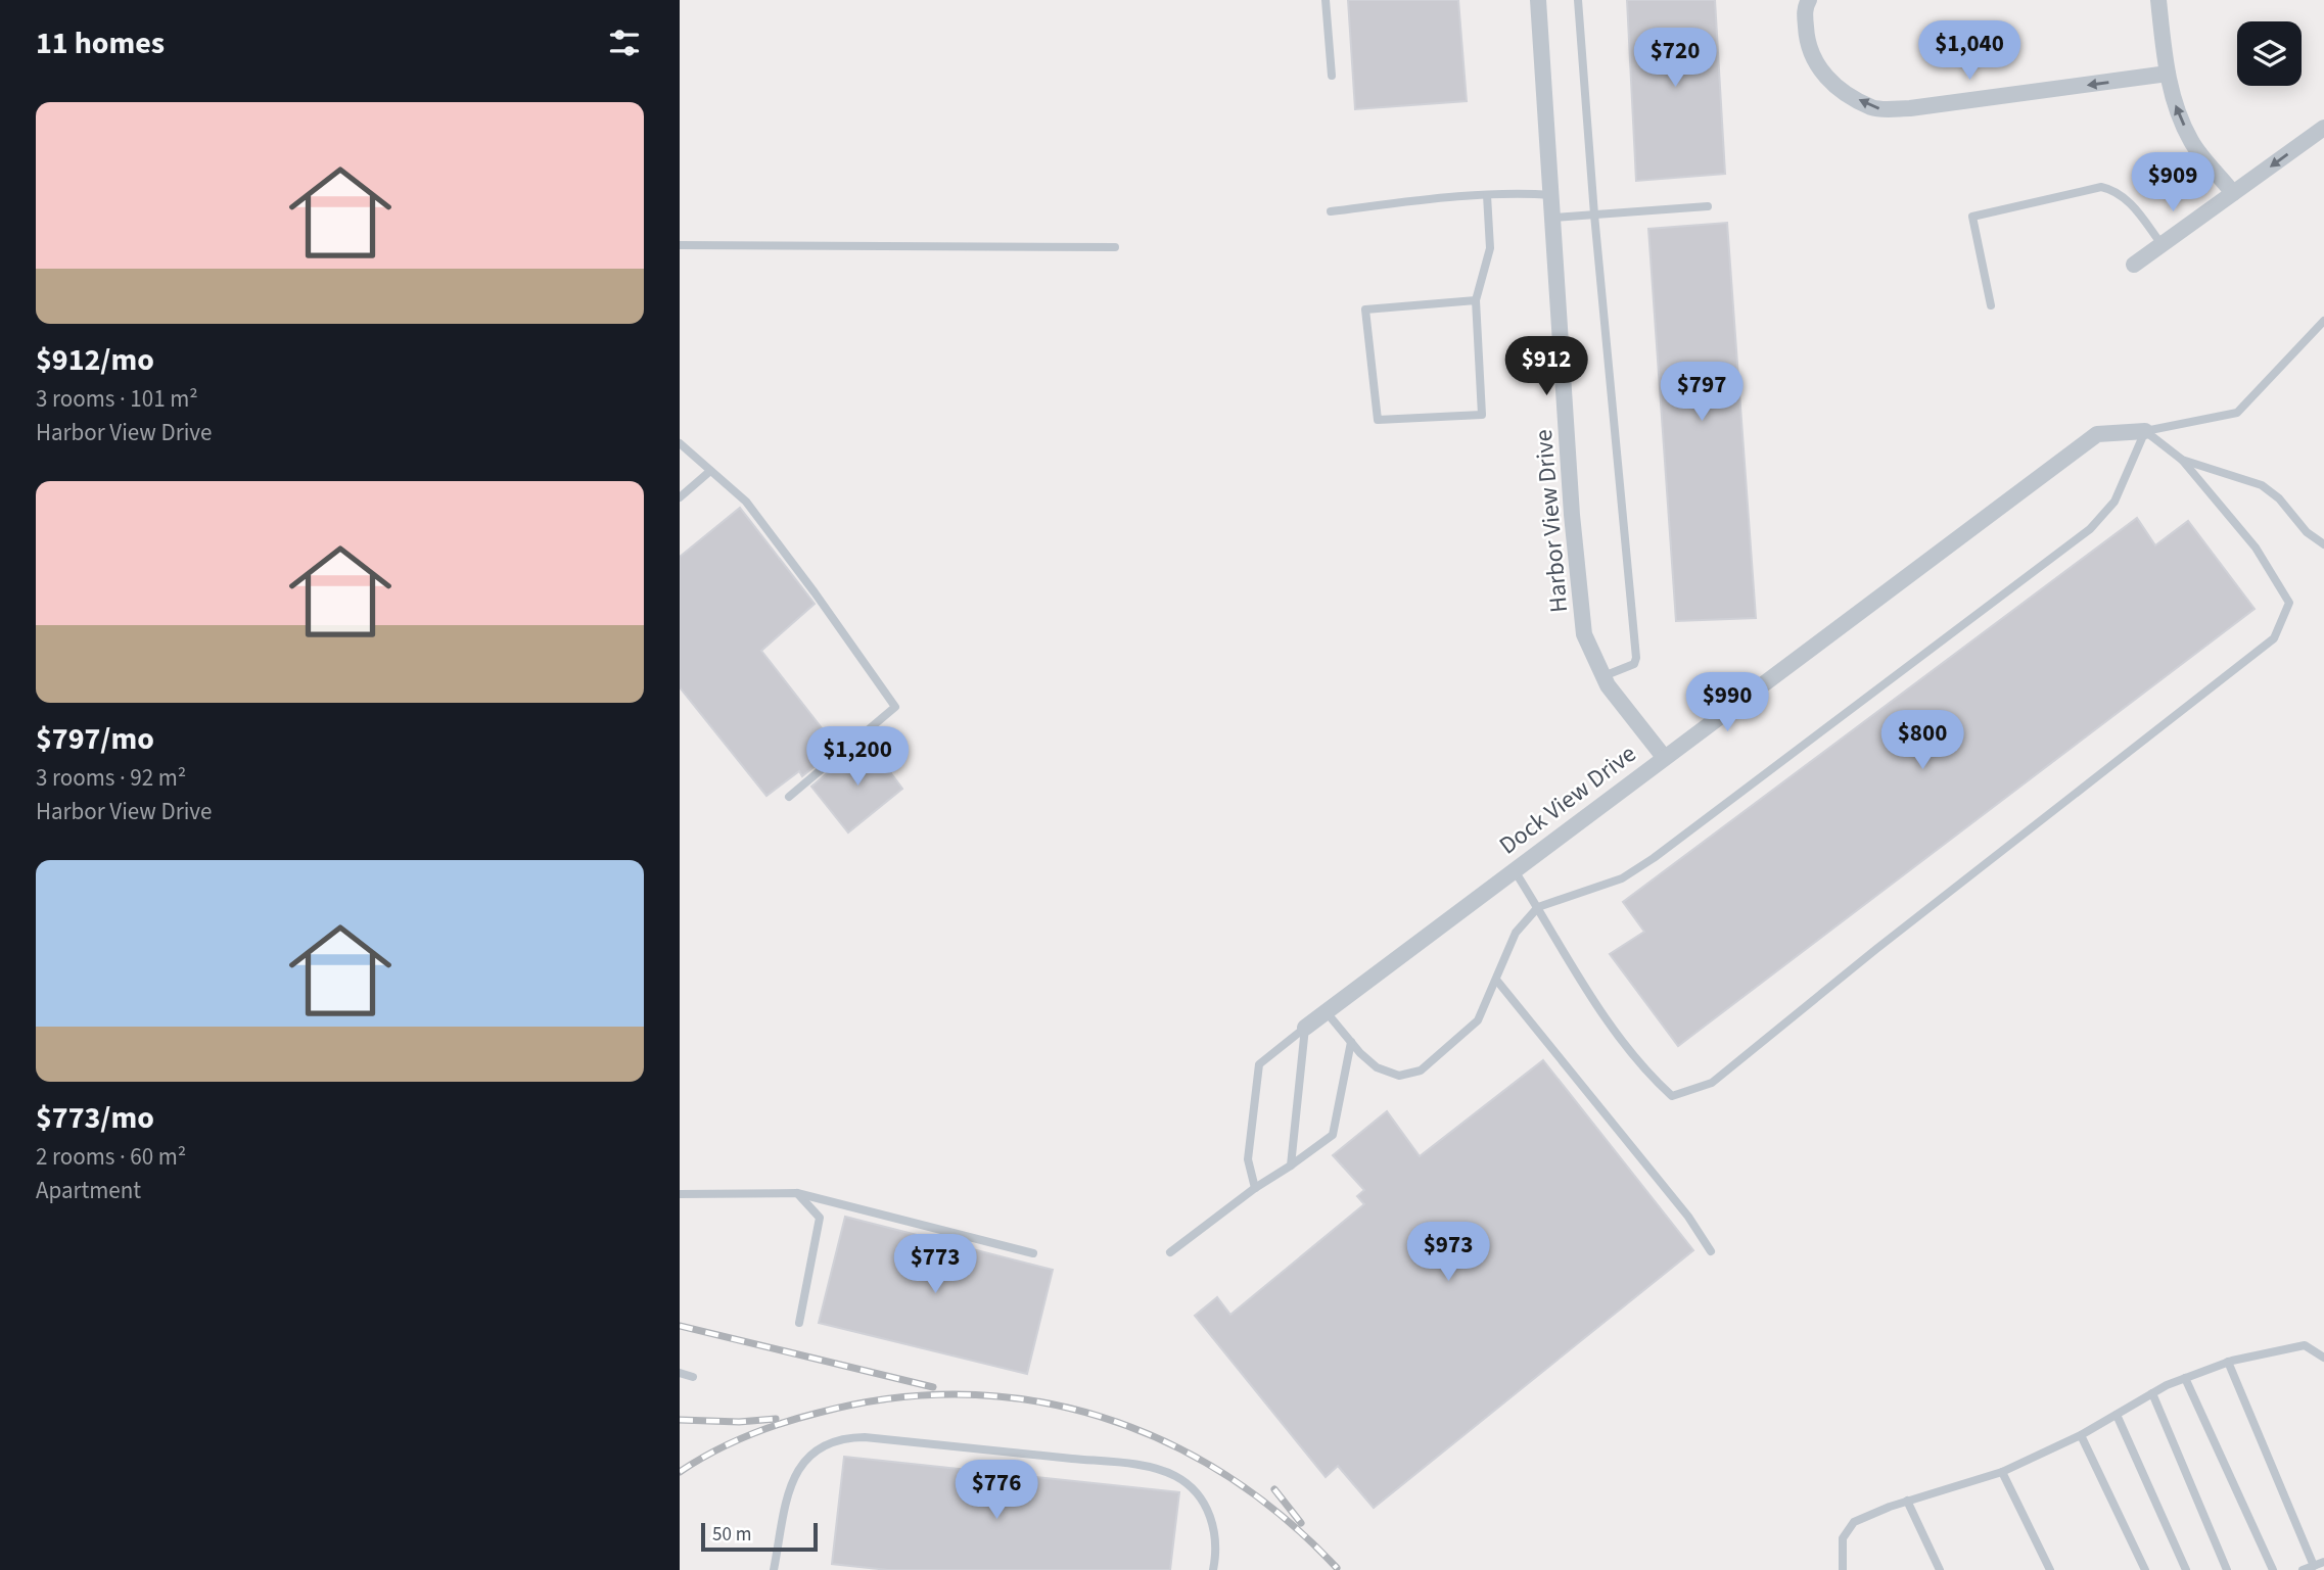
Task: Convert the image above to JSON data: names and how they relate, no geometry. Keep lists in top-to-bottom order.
{
  "streets": {
    "street": ["Harbor View Drive", "Dock View Drive"]
  },
  "crossings": [
    ["Harbor View Drive", "Dock View Drive"]
  ],
  "scale_bar": "50 m",
  "page": {
    "heading": "11 homes",
    "price": [
      "$1,040",
      "$720",
      "$909",
      "$912",
      "$797",
      "$990",
      "$800",
      "$1,200",
      "$973",
      "$773",
      "$776"
    ],
    "list": [
      {
        "name": "$912/mo",
        "note": "3 rooms · 101 m² · Harbor View Drive"
      },
      {
        "name": "$797/mo",
        "note": "3 rooms · 92 m² · Harbor View Drive"
      },
      {
        "name": "$773/mo",
        "note": "2 rooms · 60 m² · Apartment"
      }
    ],
    "scale": "50 m"
  }
}
